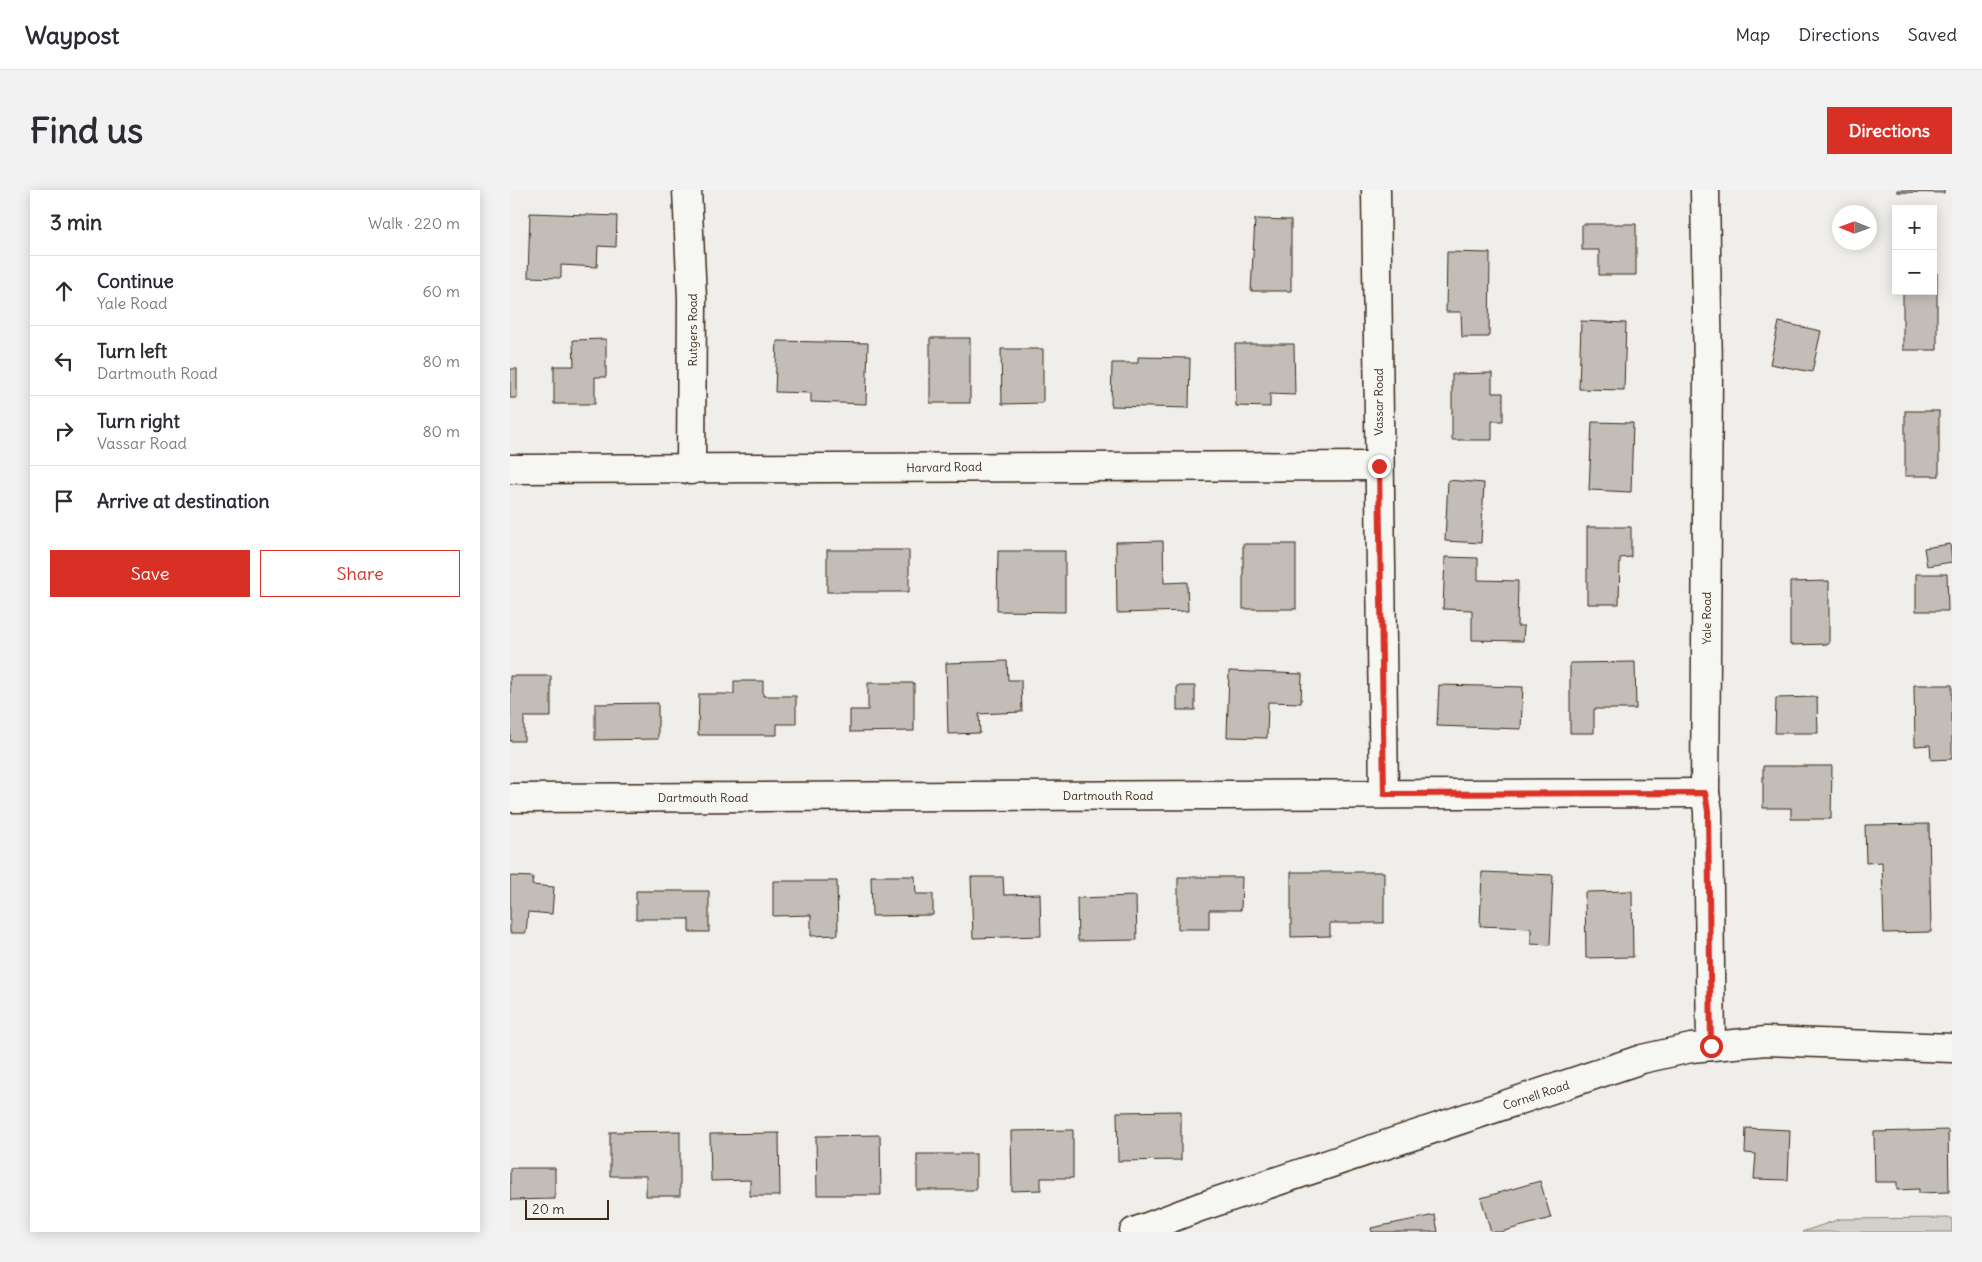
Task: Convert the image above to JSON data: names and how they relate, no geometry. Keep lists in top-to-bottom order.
{
  "streets": {
    "street": [
      "Rutgers Road",
      "Vassar Road",
      "Harvard Road",
      "Yale Road",
      "Dartmouth Road",
      "Cornell Road"
    ]
  },
  "crossings": [
    ["Rutgers Road", "Harvard Road"],
    ["Vassar Road", "Harvard Road"],
    ["Vassar Road", "Dartmouth Road"],
    ["Yale Road", "Dartmouth Road"],
    ["Yale Road", "Cornell Road"]
  ],
  "scale_bar": "20 m",
  "north": "left",
  "page": {
    "header": "Waypost",
    "nav": ["Map", "Directions", "Saved"],
    "buttons": [
      "Directions",
      ["Save", "Share"]
    ],
    "title": "Find us",
    "heading": ["3 min", "Walk · 220 m"],
    "map_buttons": ["+", "−"],
    "list": [
      ["Continue", "Yale Road", "60 m"],
      ["Turn left", "Dartmouth Road", "80 m"],
      ["Turn right", "Vassar Road", "80 m"],
      "Arrive at destination"
    ],
    "scale": "20 m"
  }
}
